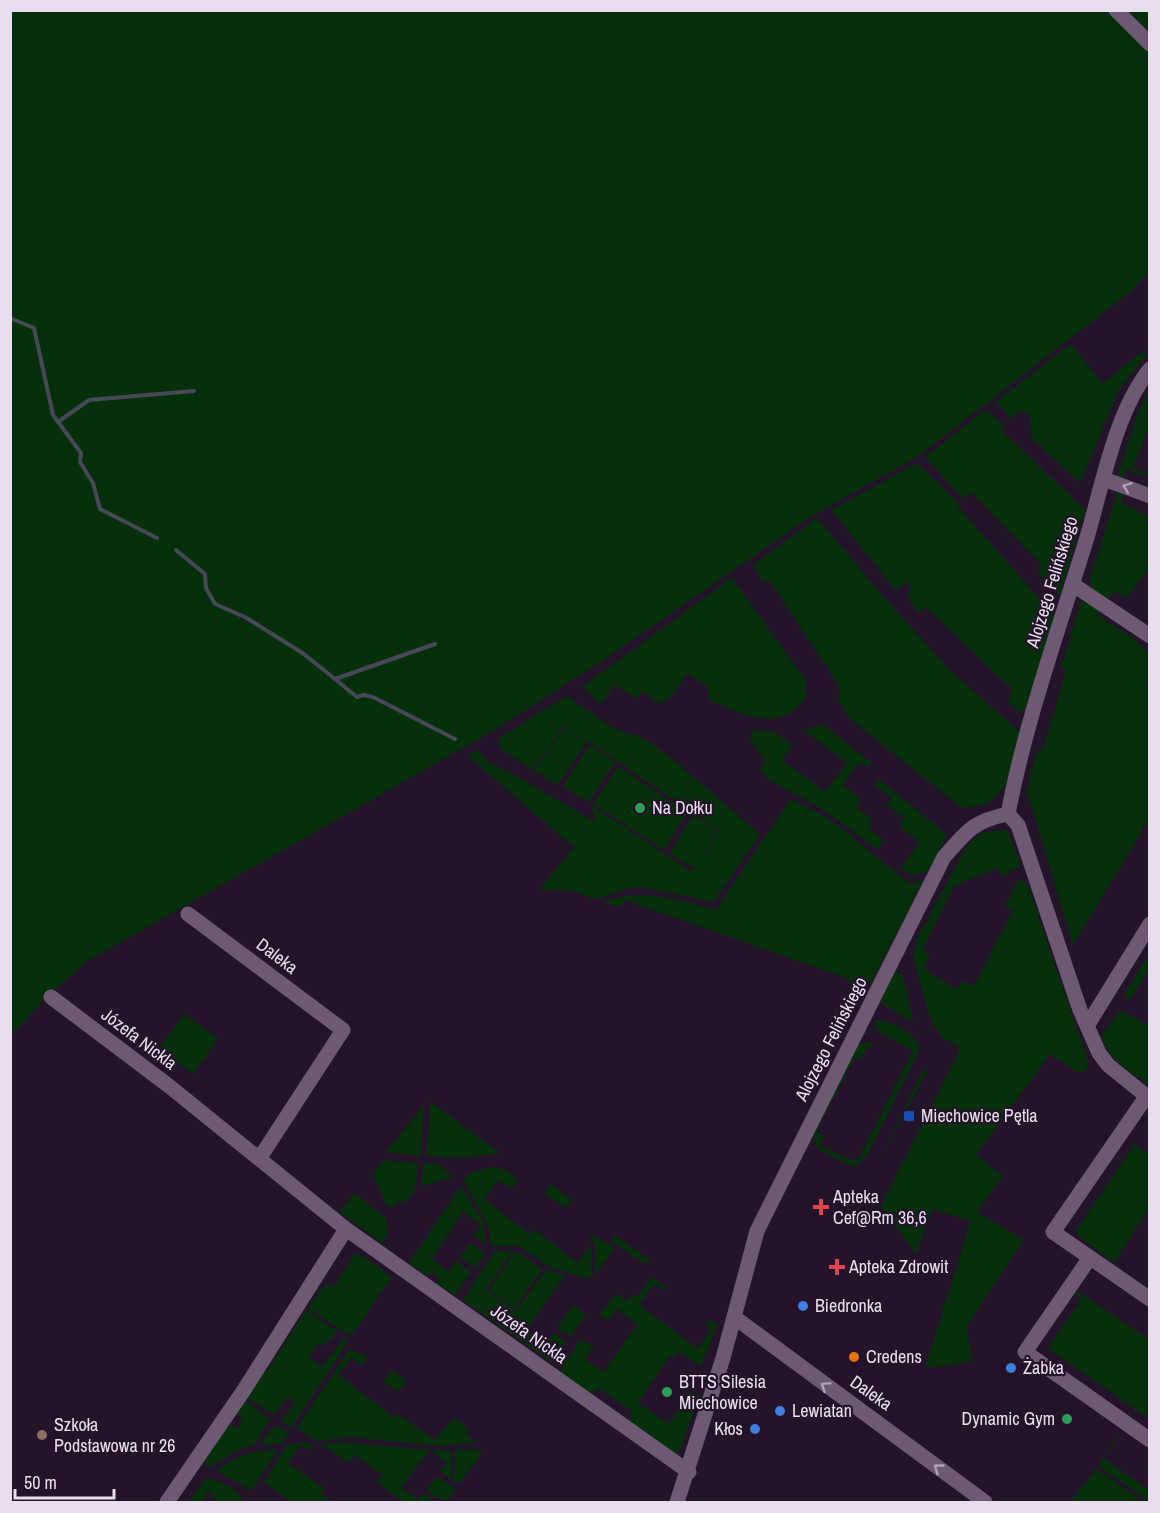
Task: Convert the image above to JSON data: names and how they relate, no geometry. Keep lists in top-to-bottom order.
{
  "streets": {
    "street": ["Alojzego Felińskiego", "Daleka", "Józefa Nickla"]
  },
  "crossings": [
    ["Alojzego Felińskiego", "Daleka"],
    ["Daleka", "Józefa Nickla"]
  ],
  "one_way": ["Daleka"],
  "places": {
    "other": [
      "Na Dołku",
      "Biedronka",
      "Credens",
      "Żabka",
      "BTTS Silesia Miechowice",
      "Lewiatan",
      "Dynamic Gym",
      "Kłos",
      "Szkoła Podstawowa nr 26"
    ],
    "transit": ["Miechowice Pętla"],
    "health": ["Apteka Cef@Rm 36,6", "Apteka Zdrowit"]
  },
  "scale_bar": "50 m"
}
